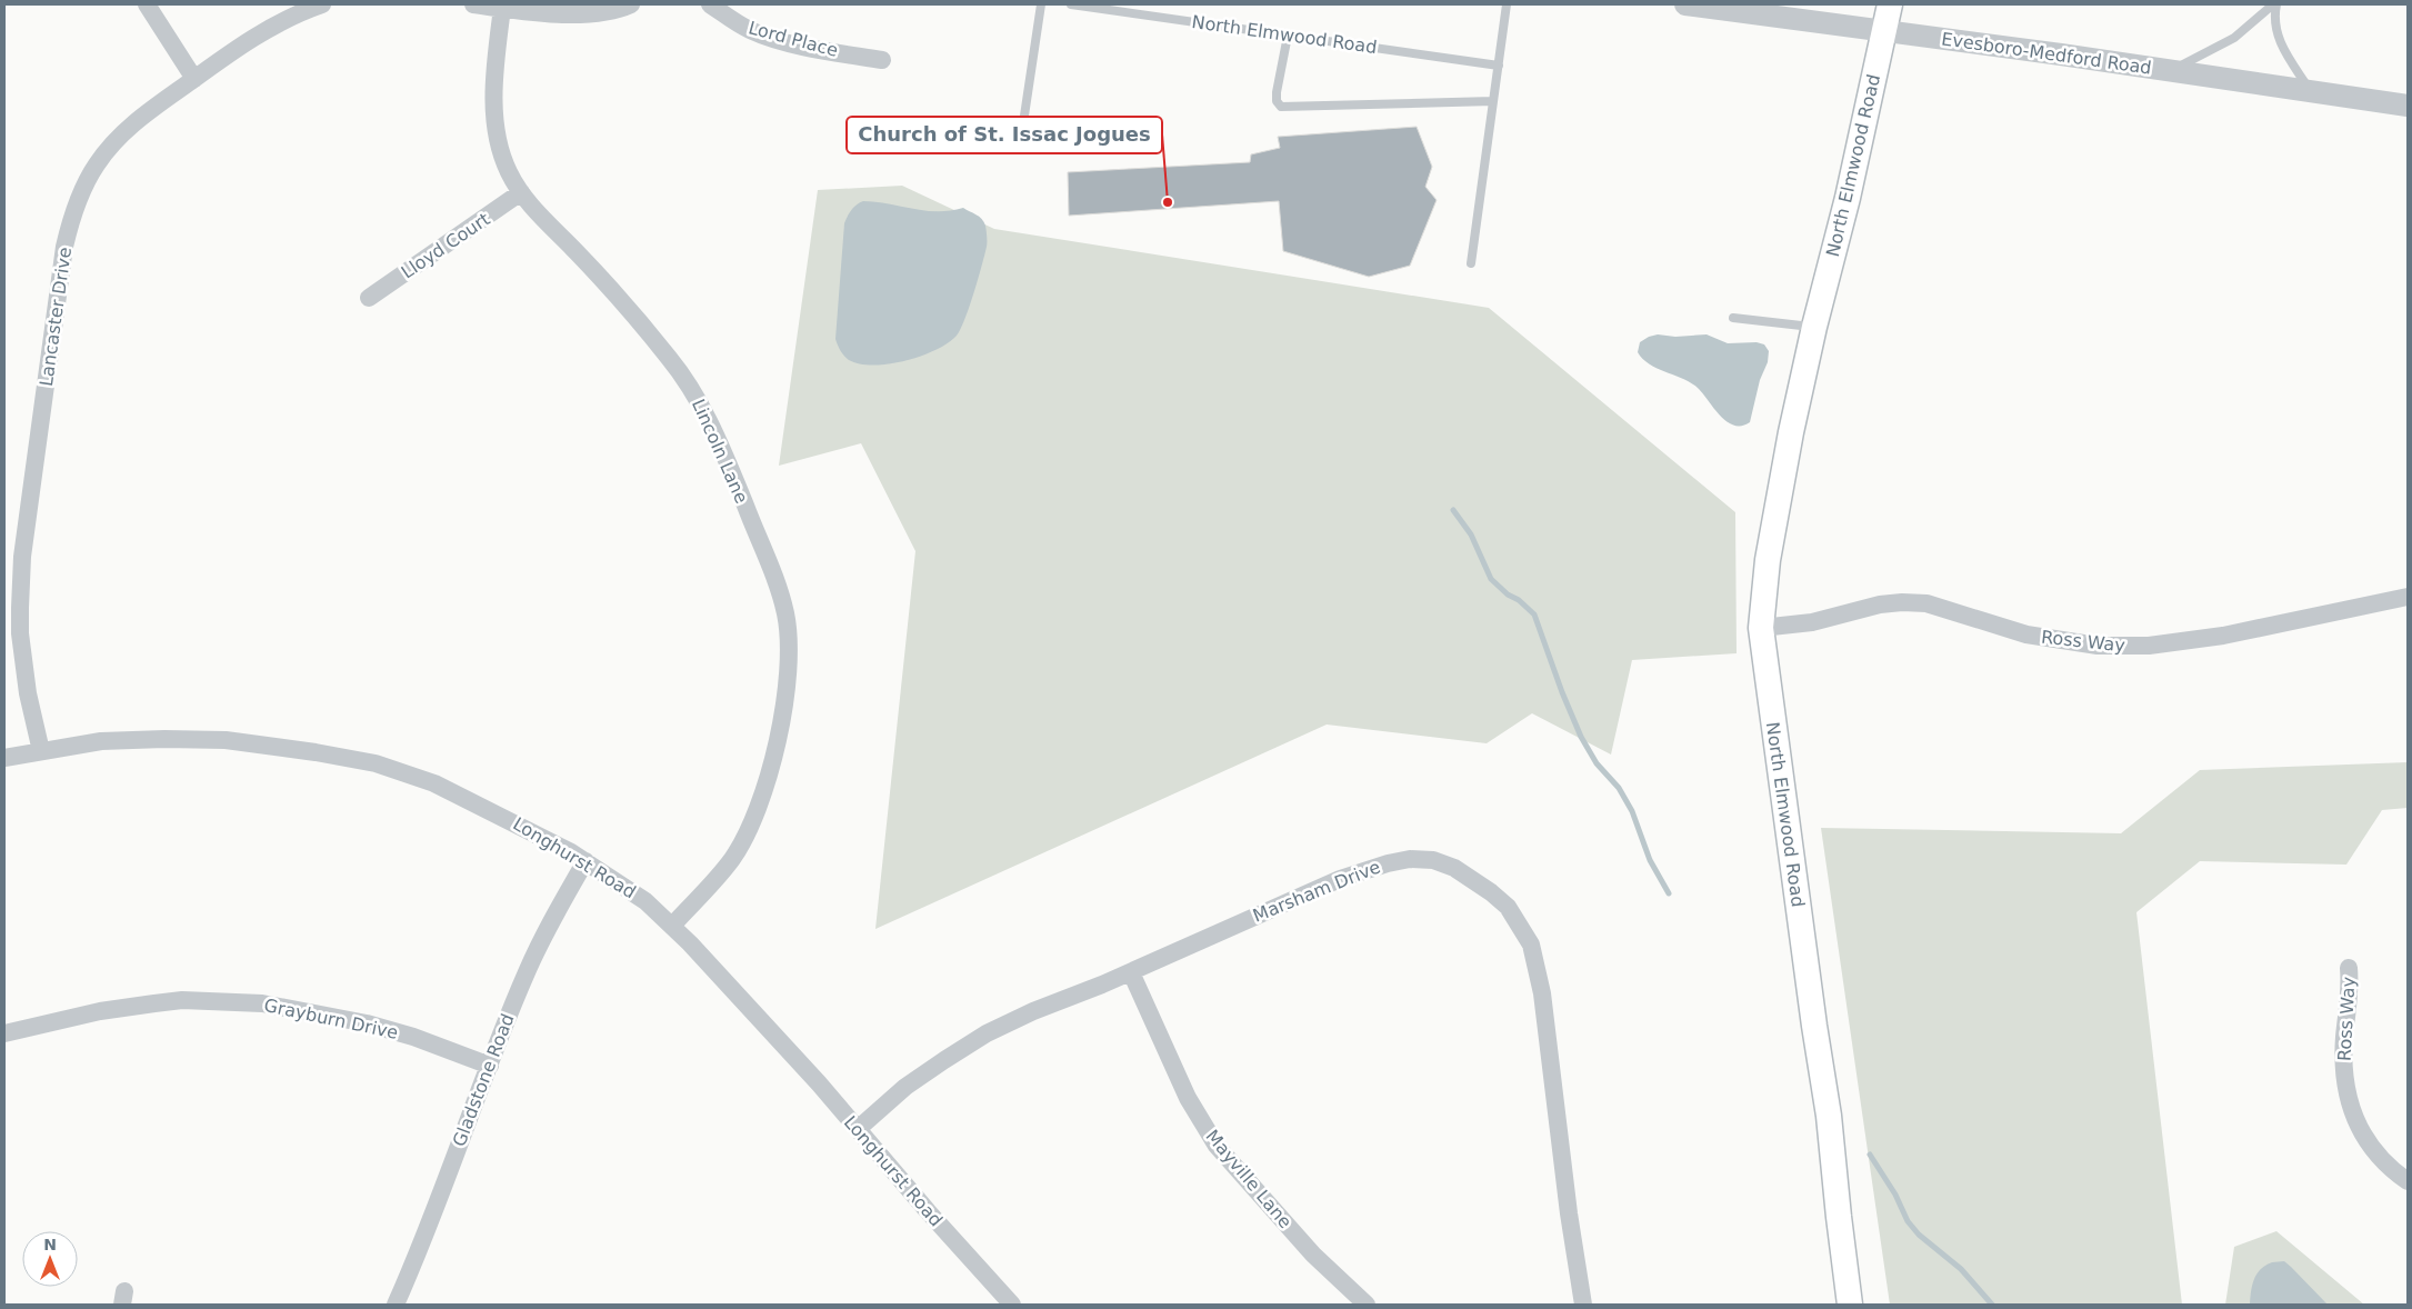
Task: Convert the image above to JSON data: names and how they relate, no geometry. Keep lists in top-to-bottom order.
{
  "streets": {
    "main road": ["North Elmwood Road"],
    "street": [
      "Lord Place",
      "Evesboro-Medford Road",
      "Lloyd Court",
      "Lancaster Drive",
      "Lincoln Lane",
      "Ross Way",
      "Longhurst Road",
      "Marsham Drive",
      "Grayburn Drive",
      "Gladstone Road",
      "Mayville Lane"
    ]
  },
  "crossings": [
    ["North Elmwood Road", "Evesboro-Medford Road"],
    ["North Elmwood Road", "Ross Way"],
    ["Lloyd Court", "Lincoln Lane"],
    ["Lancaster Drive", "Longhurst Road"],
    ["Lincoln Lane", "Longhurst Road"],
    ["Longhurst Road", "Marsham Drive"],
    ["Longhurst Road", "Gladstone Road"],
    ["Marsham Drive", "Mayville Lane"],
    ["Grayburn Drive", "Gladstone Road"]
  ],
  "places": ["Church of St. Issac Jogues"],
  "north": "top"
}
